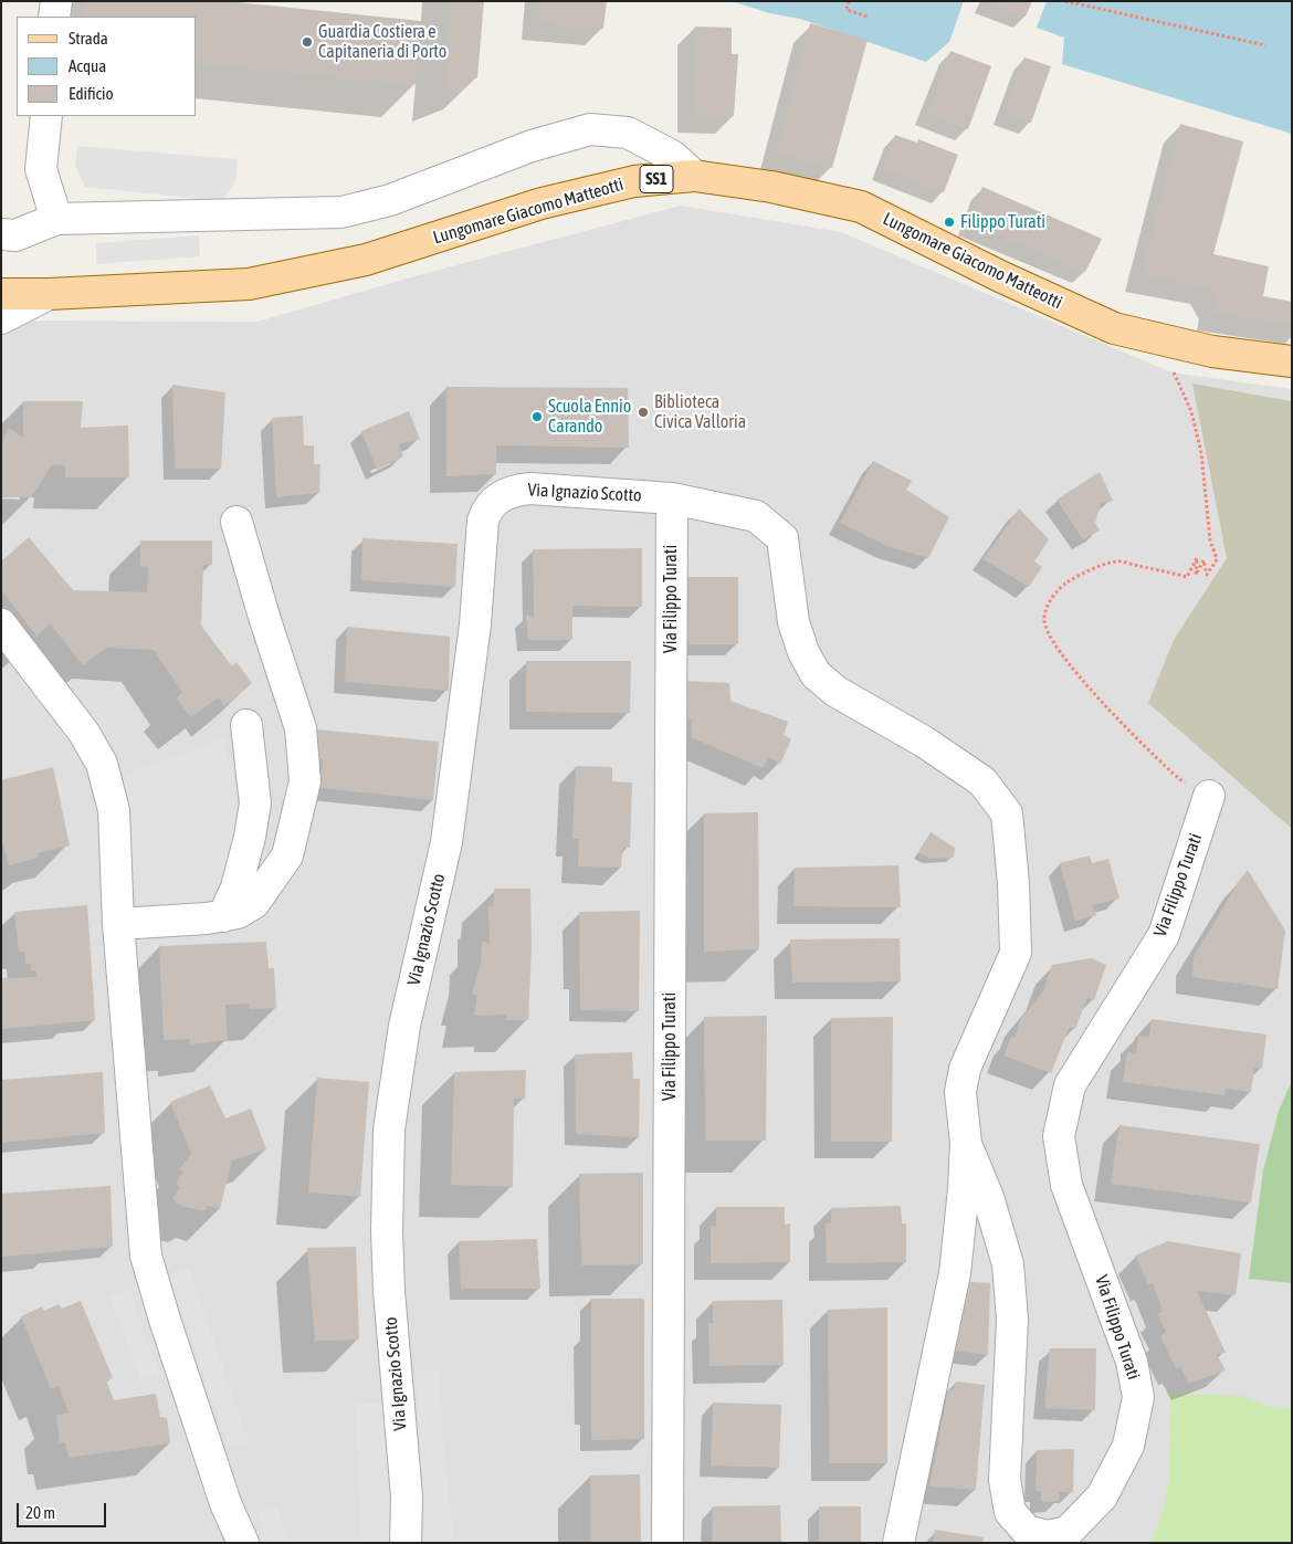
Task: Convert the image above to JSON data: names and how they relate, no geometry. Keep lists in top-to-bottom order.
{
  "streets": {
    "main road": ["SS1", "Lungomare Giacomo Matteotti"],
    "street": ["Via Ignazio Scotto", "Via Filippo Turati"]
  },
  "crossings": [
    ["Via Ignazio Scotto", "Via Filippo Turati"]
  ],
  "places": [
    "Guardia Costiera e Capitaneria di Porto",
    "Filippo Turati",
    "Biblioteca Civica Valloria",
    "Scuola Ennio Carando"
  ],
  "legend": ["Strada", "Acqua", "Edificio"],
  "scale_bar": "20 m"
}
